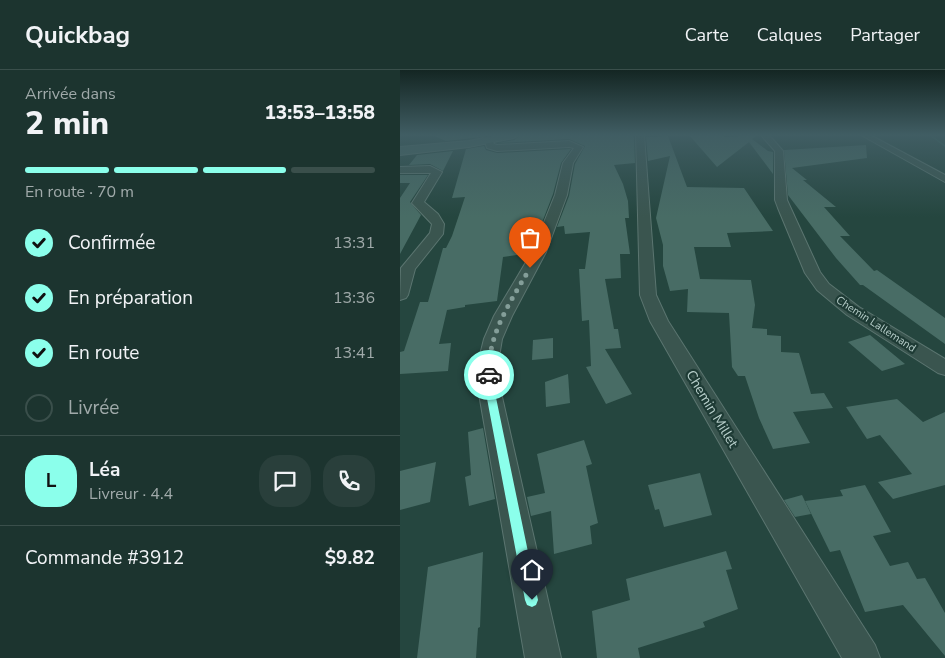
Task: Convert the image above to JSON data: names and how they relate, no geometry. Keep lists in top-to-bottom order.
{
  "streets": {
    "street": ["Chemin Lallemand", "Chemin Millet"]
  },
  "page": {
    "header": "Quickbag",
    "nav": ["Carte", "Calques", "Partager"],
    "heading": ["2 min", "Arrivée dans", "13:53–13:58"],
    "panel": [
      "Léa",
      "Livreur · 4.4",
      "Commande #3912",
      "$9.82"
    ],
    "bar": "En route · 70 m",
    "list": [
      ["Confirmée", "13:31"],
      ["En préparation", "13:36"],
      ["En route", "13:41"],
      "Livrée"
    ],
    "round": "L"
  }
}
